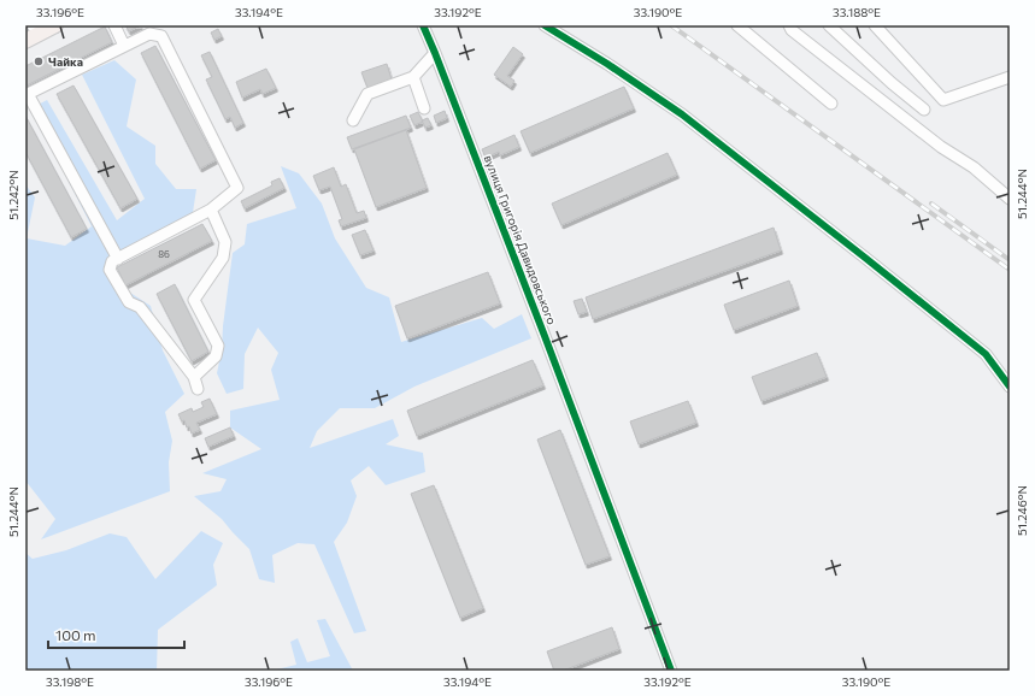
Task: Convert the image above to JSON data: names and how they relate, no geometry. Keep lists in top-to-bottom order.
{
  "streets": {
    "street": ["вулиця Григорія Давидовського"]
  },
  "places": ["Чайка"],
  "house_numbers": ["86"],
  "scale_bar": "100 m",
  "coordinates": [
    "33.196°E",
    "33.194°E",
    "33.192°E",
    "33.190°E",
    "33.188°E",
    "51.244°N",
    "51.242°N",
    "51.246°N",
    "33.198°E"
  ]
}
